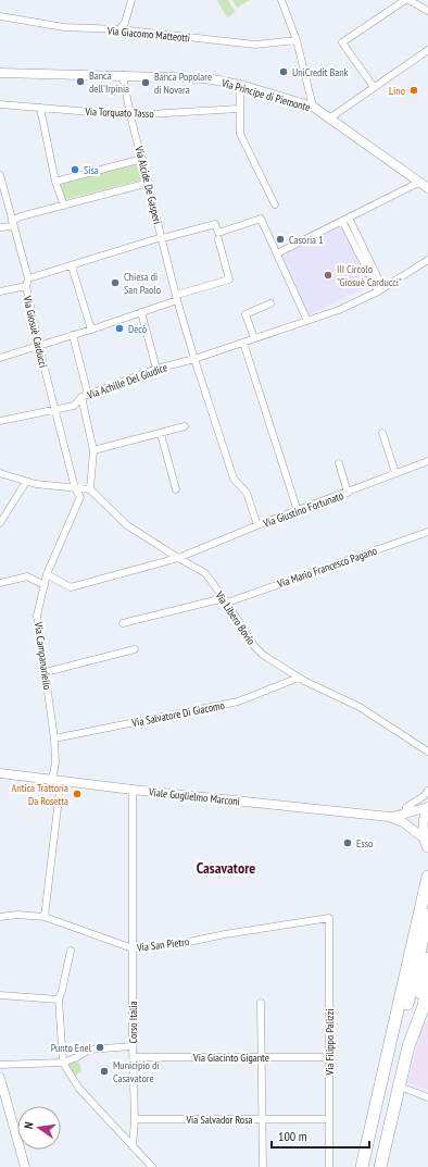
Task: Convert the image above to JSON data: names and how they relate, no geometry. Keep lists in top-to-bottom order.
{
  "streets": {
    "street": [
      "Via Giacomo Matteotti",
      "Via Principe di Piemonte",
      "Via Torquato Tasso",
      "Via Alcide De Gasperi",
      "Via Giosuè Carducci",
      "Via Achille Del Giudice",
      "Via Giustino Fortunato",
      "Via Mario Francesco Pagano",
      "Via Libero Bovio",
      "Via Campanariello",
      "Via Salvatore Di Giacomo",
      "Viale Guglielmo Marconi",
      "Via San Pietro",
      "Corso Italia",
      "Via Filippo Palizzi",
      "Via Giacinto Gigante",
      "Via Salvador Rosa"
    ]
  },
  "crossings": [
    ["Via Principe di Piemonte", "Via Alcide De Gasperi"],
    ["Via Torquato Tasso", "Via Alcide De Gasperi"],
    ["Via Alcide De Gasperi", "Via Achille Del Giudice"],
    ["Via Alcide De Gasperi", "Via Giustino Fortunato"],
    ["Via Giosuè Carducci", "Via Achille Del Giudice"],
    ["Via Giosuè Carducci", "Via Campanariello"],
    ["Via Giustino Fortunato", "Via Libero Bovio"],
    ["Via Giustino Fortunato", "Via Campanariello"],
    ["Via Mario Francesco Pagano", "Via Libero Bovio"],
    ["Via Libero Bovio", "Via Salvatore Di Giacomo"],
    ["Via Campanariello", "Via Salvatore Di Giacomo"],
    ["Via Campanariello", "Viale Guglielmo Marconi"],
    ["Via Campanariello", "Via San Pietro"],
    ["Viale Guglielmo Marconi", "Corso Italia"],
    ["Via San Pietro", "Corso Italia"],
    ["Via San Pietro", "Via Filippo Palizzi"],
    ["Corso Italia", "Via Giacinto Gigante"],
    ["Corso Italia", "Via Salvador Rosa"],
    ["Via Filippo Palizzi", "Via Giacinto Gigante"],
    ["Via Filippo Palizzi", "Via Salvador Rosa"]
  ],
  "districts": ["Casavatore"],
  "places": [
    "UniCredit Bank",
    "Banca dell'Irpinia",
    "Banca Popolare di Novara",
    "Lino",
    "Sisa",
    "Casoria 1",
    "III Circolo \"Giosuè Carducci\"",
    "Chiesa di San Paolo",
    "Decò",
    "Antica Trattoria Da Rosetta",
    "Esso",
    "Punto Enel",
    "Municipio di Casavatore"
  ],
  "scale_bar": "100 m",
  "north": "left"
}
